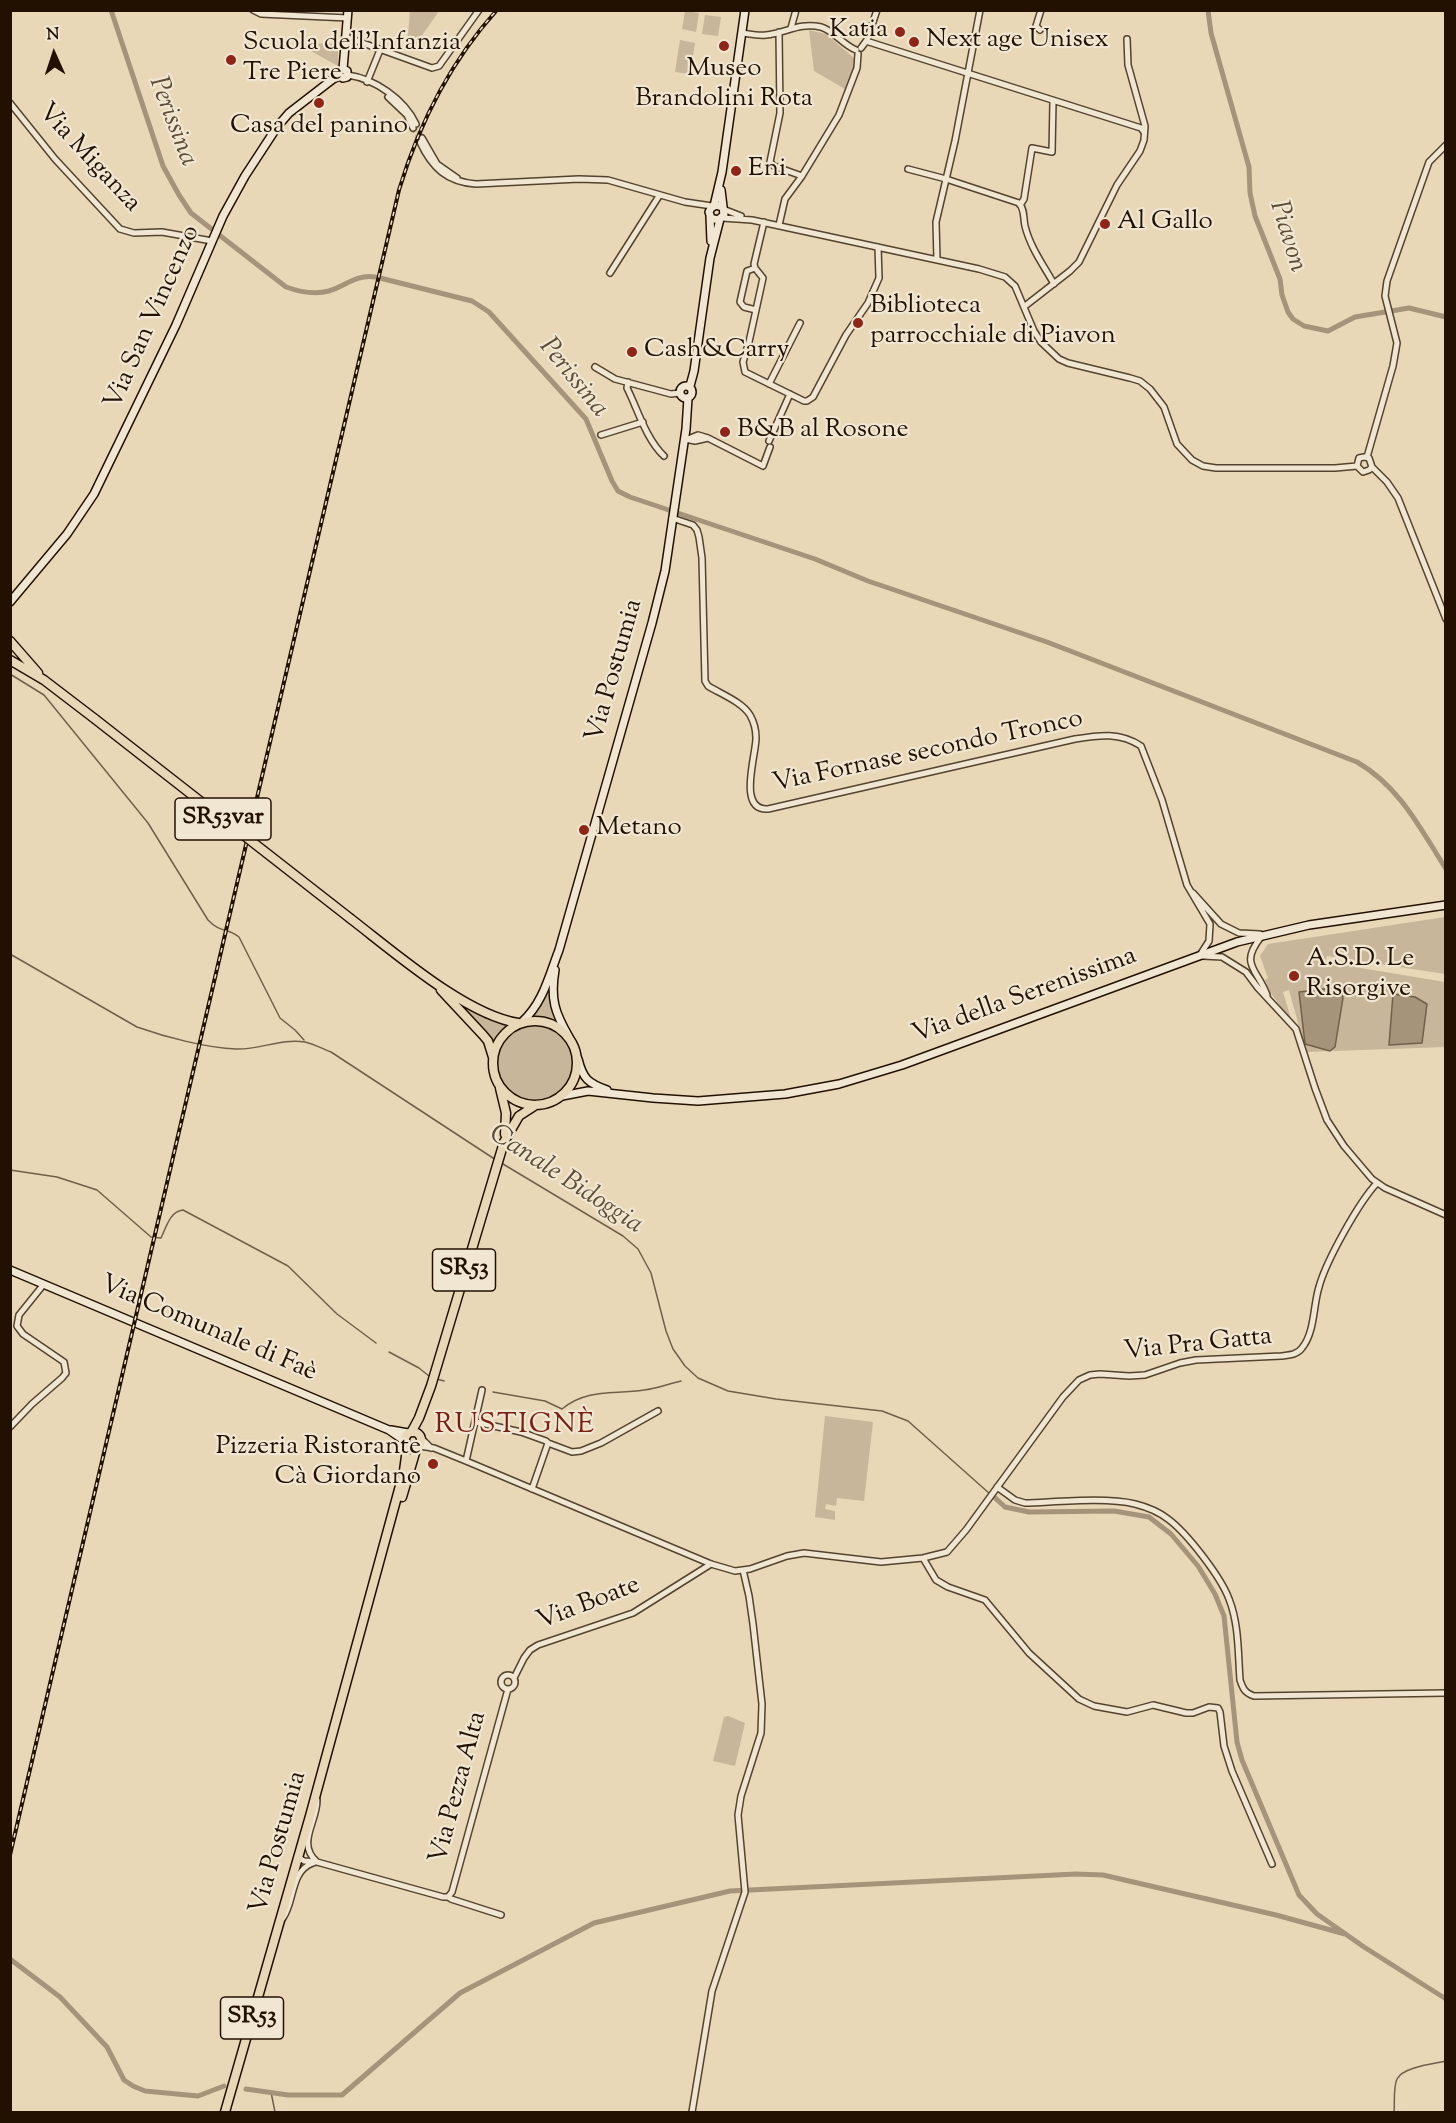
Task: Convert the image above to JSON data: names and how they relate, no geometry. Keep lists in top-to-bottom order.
{
  "streets": {
    "main road": [
      "Via San Vincenzo",
      "Via Postumia",
      "SR53var",
      "Via della Serenissima",
      "SR53",
      "Via Comunale di Faè"
    ],
    "street": [
      "Via Miganza",
      "Via Fornase secondo Tronco",
      "Via Pra Gatta",
      "Via Boate",
      "Via Pezza Alta"
    ]
  },
  "crossings": [
    ["Via Miganza", "Via San Vincenzo"],
    ["Via Postumia", "Via Fornase secondo Tronco"],
    ["Via Postumia", "SR53var"],
    ["Via Postumia", "SR53"],
    ["Via Postumia", "Via Comunale di Faè"],
    ["Via Postumia", "Via Pra Gatta"],
    ["Via Postumia", "Via Pezza Alta"],
    ["Via Fornase secondo Tronco", "Via della Serenissima"],
    ["SR53var", "SR53"],
    ["Via Comunale di Faè", "Via Pra Gatta"],
    ["Via Pra Gatta", "Via Boate"],
    ["Via Boate", "Via Pezza Alta"]
  ],
  "districts": ["RUSTIGNÈ"],
  "water": ["Perissina", "Piavon", "Canale Bidoggia"],
  "places": [
    "Katia",
    "Next age Unisex",
    "Museo Brandolini Rota",
    "Scuola dell'Infanzia Tre Piere",
    "Casa del panino",
    "Eni",
    "Al Gallo",
    "Biblioteca parrocchiale di Piavon",
    "Cash&Carry",
    "B&B al Rosone",
    "Metano",
    "A.S.D. Le Risorgive",
    "Pizzeria Ristorante Cà Giordano"
  ],
  "north": "top"
}
